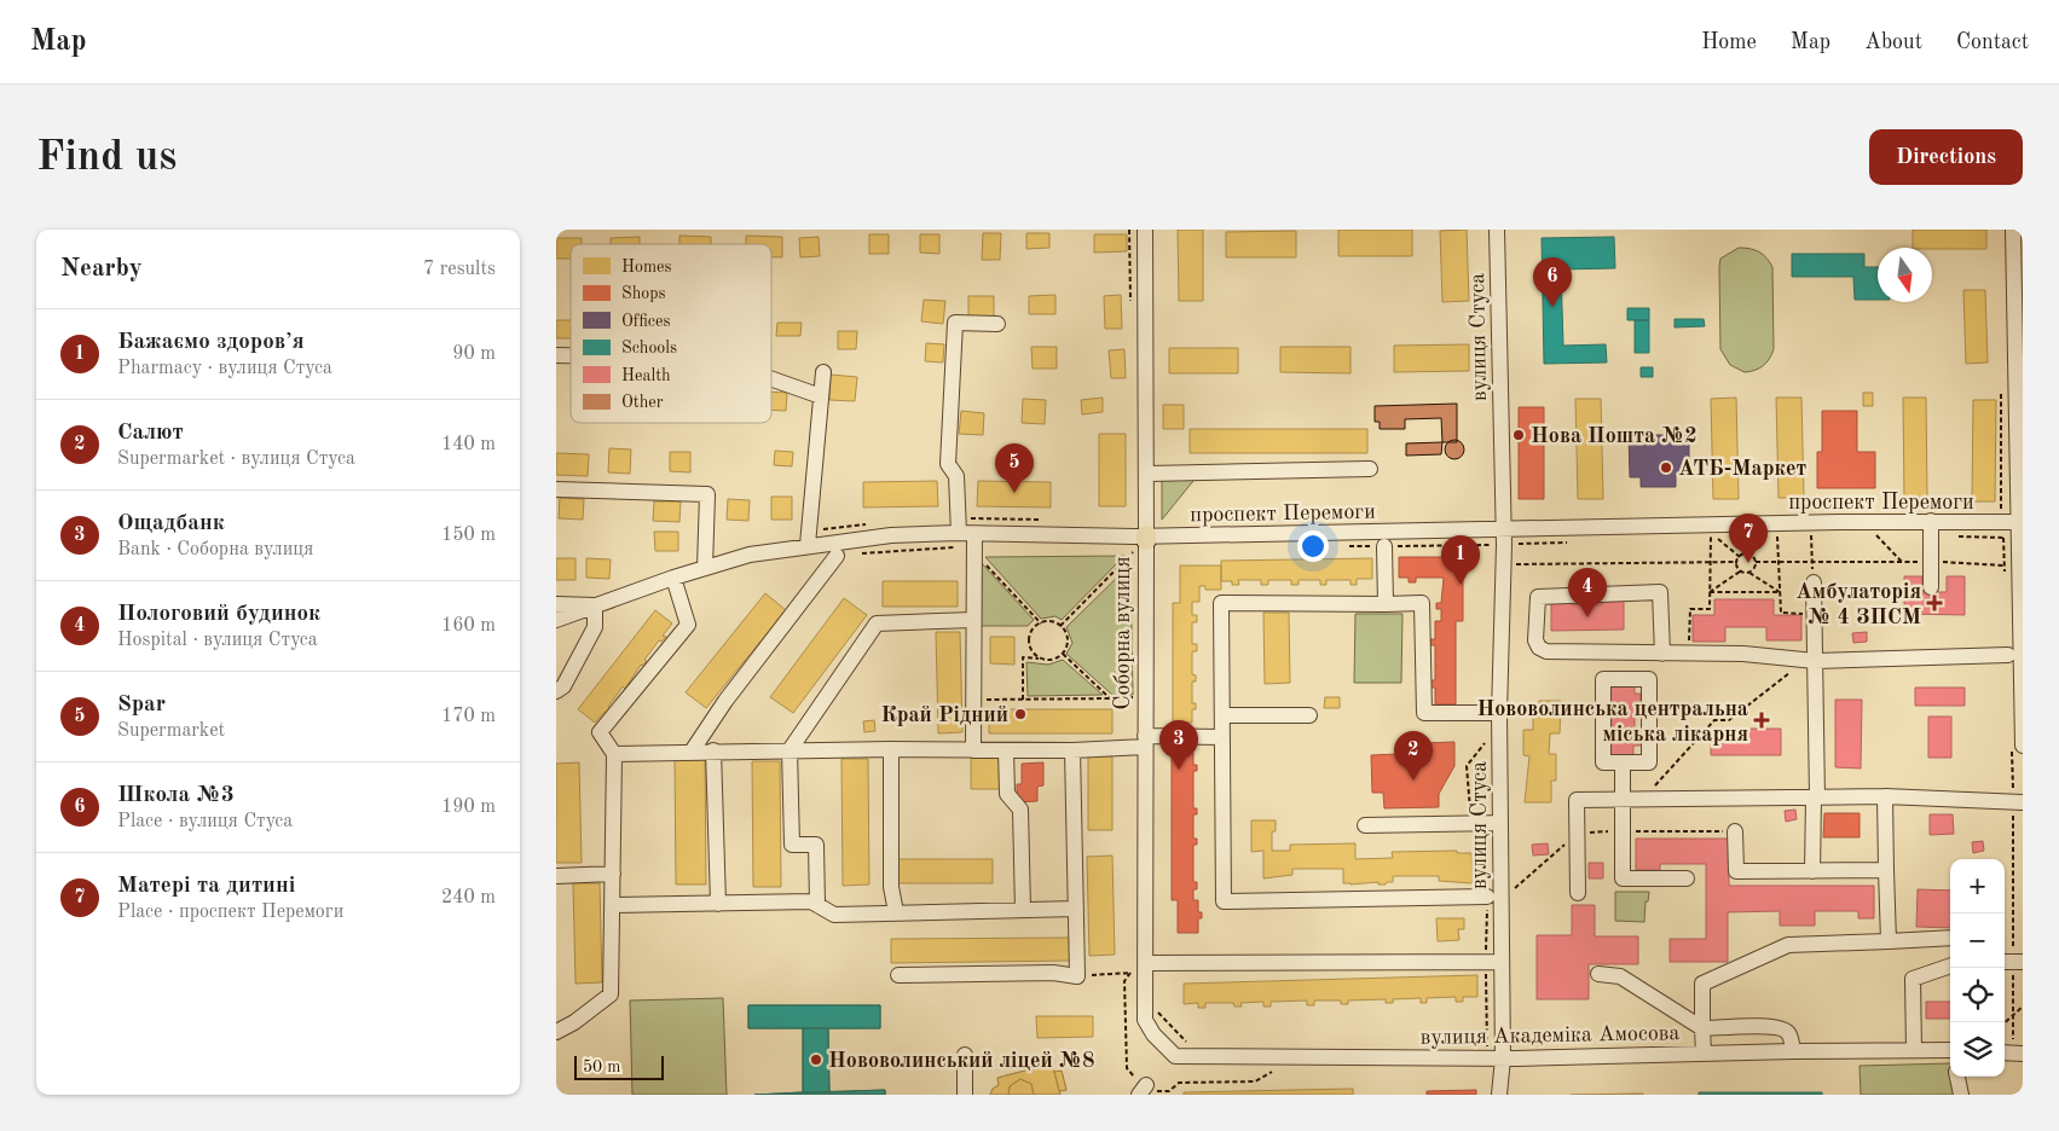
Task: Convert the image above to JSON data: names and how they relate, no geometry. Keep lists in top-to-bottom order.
{
  "streets": {
    "street": [
      "вулиця Стуса",
      "проспект Перемоги",
      "Соборна вулиця",
      "вулиця Академіка Амосова"
    ]
  },
  "crossings": [
    ["вулиця Стуса", "проспект Перемоги"],
    ["вулиця Стуса", "вулиця Академіка Амосова"],
    ["проспект Перемоги", "Соборна вулиця"],
    ["Соборна вулиця", "вулиця Академіка Амосова"]
  ],
  "places": {
    "other": [
      "Нова Пошта №2",
      "АТБ-Маркет",
      "Край Рідний",
      "Нововолинський ліцей №8"
    ],
    "health": ["Амбулаторія № 4 ЗПСМ", "Нововолинська центральна міська лікарня"]
  },
  "legend": [
    "Homes",
    "Shops",
    "Offices",
    "Schools",
    "Health",
    "Other"
  ],
  "scale_bar": "50 m",
  "north": "bottom",
  "page": {
    "header": "Map",
    "nav": [
      "Home",
      "Map",
      "About",
      "Contact"
    ],
    "buttons": "Directions",
    "title": "Find us",
    "heading": ["Nearby", "7 results"],
    "pins": [
      "6",
      "5",
      "7",
      "1",
      "4",
      "3",
      "2"
    ],
    "list": [
      {
        "mark": "1",
        "name": "Бажаємо здоровʼя",
        "note": "Pharmacy · вулиця Стуса",
        "value": "90 m"
      },
      {
        "mark": "2",
        "name": "Салют",
        "note": "Supermarket · вулиця Стуса",
        "value": "140 m"
      },
      {
        "mark": "3",
        "name": "Ощадбанк",
        "note": "Bank · Соборна вулиця",
        "value": "150 m"
      },
      {
        "mark": "4",
        "name": "Пологовий будинок",
        "note": "Hospital · вулиця Стуса",
        "value": "160 m"
      },
      {
        "mark": "5",
        "name": "Spar",
        "note": "Supermarket",
        "value": "170 m"
      },
      {
        "mark": "6",
        "name": "Школа №3",
        "note": "Place · вулиця Стуса",
        "value": "190 m"
      },
      {
        "mark": "7",
        "name": "Матері та дитині",
        "note": "Place · проспект Перемоги",
        "value": "240 m"
      }
    ],
    "map_buttons": ["+", "−"],
    "scale": "50 m"
  }
}
